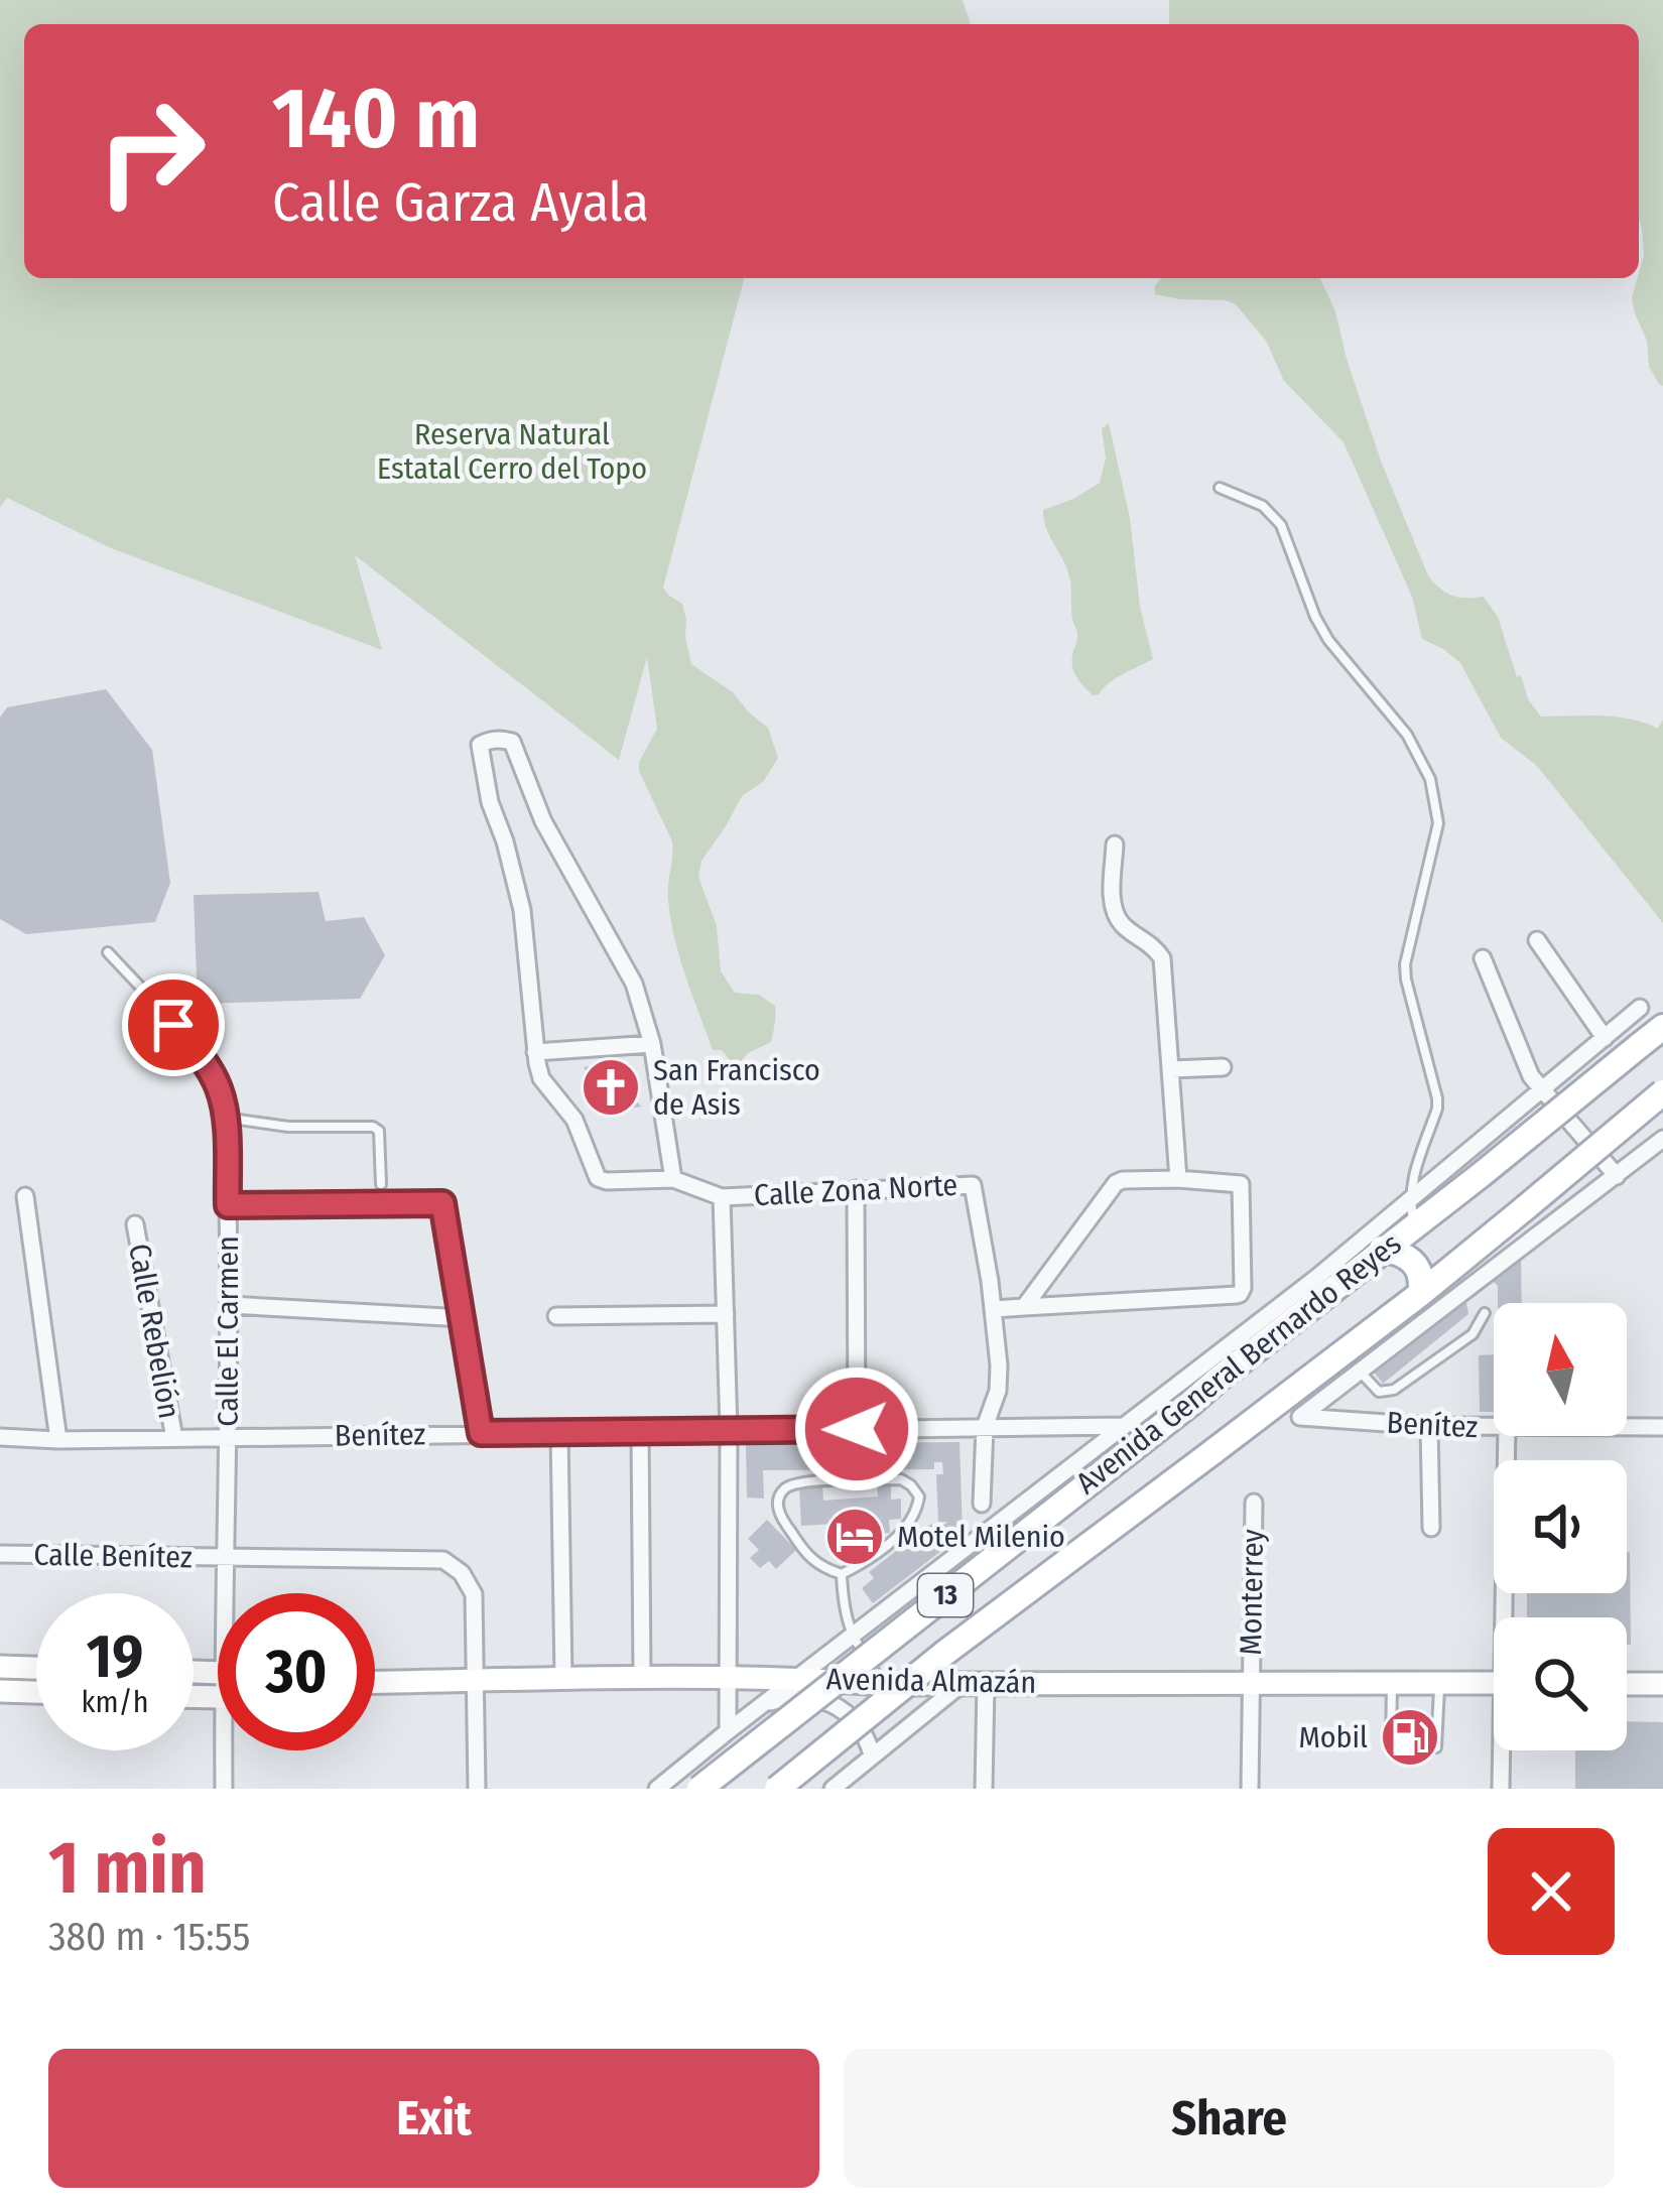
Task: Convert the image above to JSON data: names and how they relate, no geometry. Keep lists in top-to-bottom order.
{
  "streets": {
    "main road": ["Avenida General Bernardo Reyes", "13", "Avenida Almazán"],
    "street": [
      "Calle Zona Norte",
      "Calle Rebelión",
      "Calle El Carmen",
      "Benítez",
      "Calle Benítez",
      "Monterrey"
    ]
  },
  "crossings": [
    ["Calle Rebelión", "Benítez"],
    ["Calle El Carmen", "Benítez"],
    ["Calle El Carmen", "Calle Benítez"],
    ["Calle Benítez", "Avenida Almazán"],
    ["Monterrey", "Avenida Almazán"]
  ],
  "parks": ["Reserva Natural Estatal Cerro del Topo"],
  "places": {
    "church": ["San Francisco de Asis"],
    "hotel": ["Motel Milenio"],
    "fuel station": ["Mobil"]
  },
  "north": "top",
  "page": {
    "turn": ["140 m", "Calle Garza Ayala"],
    "speed": "19 km/h",
    "limit": "30",
    "heading": ["1 min", "380 m · 15:55"],
    "buttons": ["Exit", "Share"]
  }
}
